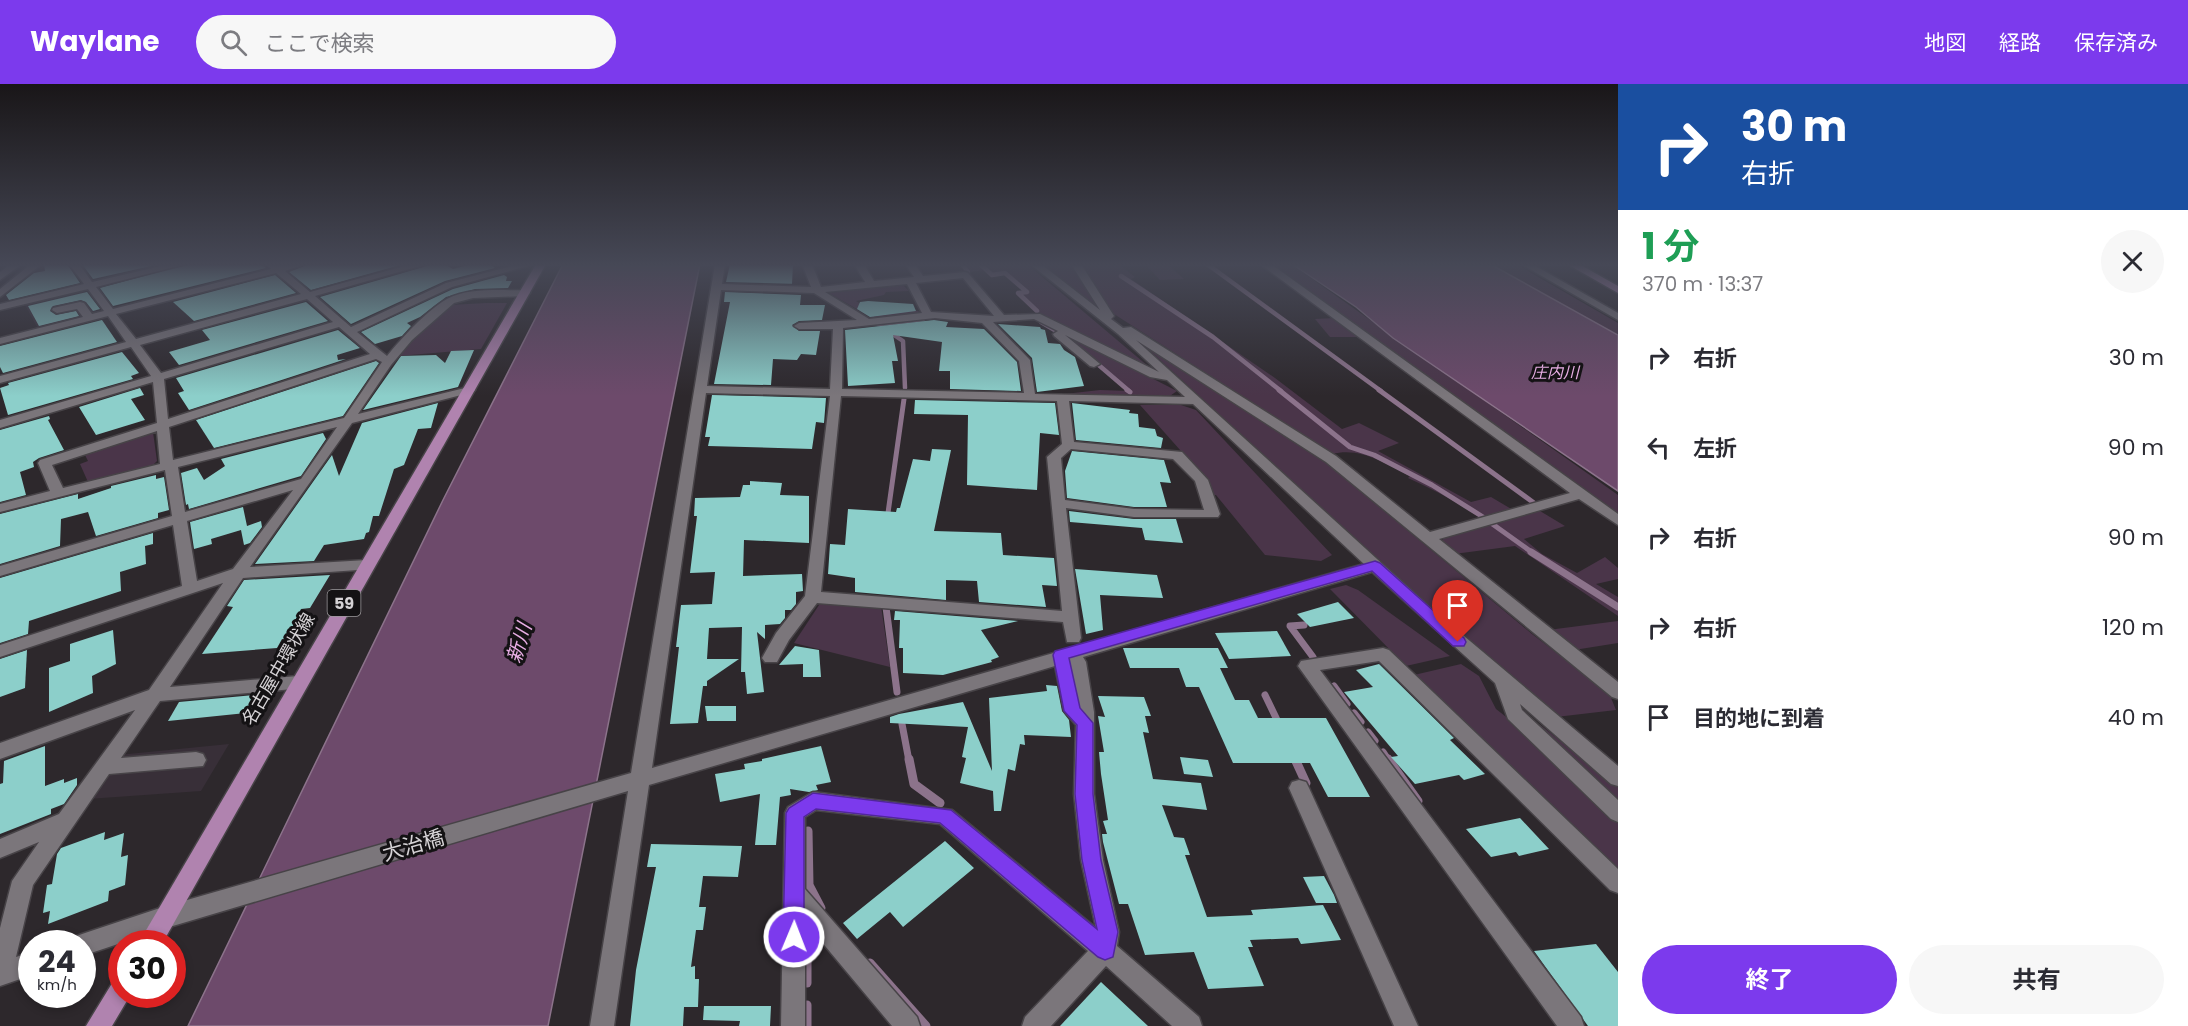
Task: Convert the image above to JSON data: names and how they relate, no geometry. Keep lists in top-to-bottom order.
{
  "streets": {
    "main road": ["59", "名古屋中環状線"],
    "street": ["大治橋"]
  },
  "crossings": [
    ["名古屋中環状線", "大治橋"]
  ],
  "water": ["庄内川", "新川"],
  "page": {
    "header": "Waylane",
    "search": "ここで検索",
    "nav": ["地図", "経路", "保存済み"],
    "turn": ["30 m", "右折"],
    "heading": ["1 分", "370 m · 13:37"],
    "list": [
      {
        "name": "右折",
        "value": "30 m"
      },
      {
        "name": "左折",
        "value": "90 m"
      },
      {
        "name": "右折",
        "value": "90 m"
      },
      {
        "name": "右折",
        "value": "120 m"
      },
      {
        "name": "目的地に到着",
        "value": "40 m"
      }
    ],
    "speed": "24 km/h",
    "limit": "30",
    "buttons": ["終了", "共有"]
  }
}
